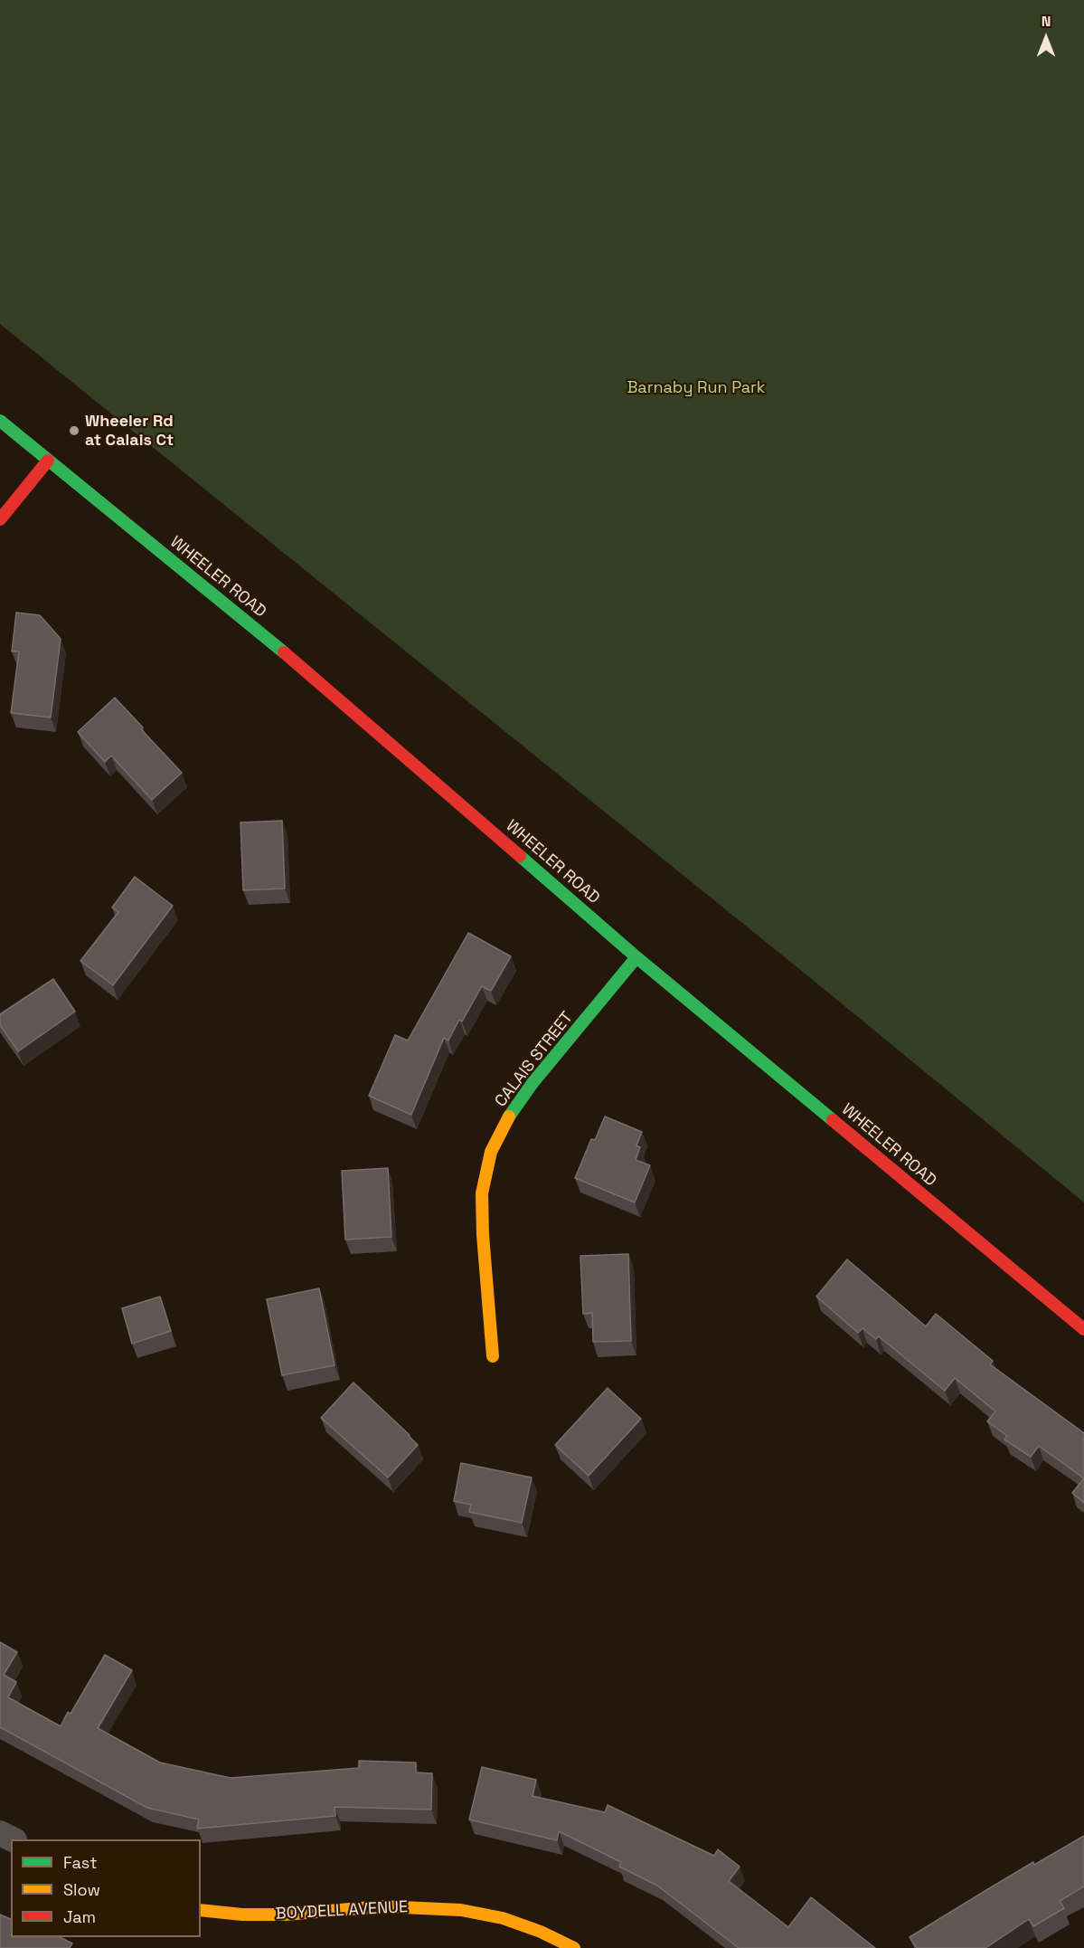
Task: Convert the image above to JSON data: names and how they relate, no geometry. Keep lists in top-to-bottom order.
{
  "streets": {
    "main road": ["WHEELER ROAD", "CALAIS STREET", "BOYDELL AVENUE"]
  },
  "crossings": [
    ["WHEELER ROAD", "CALAIS STREET"]
  ],
  "parks": ["Barnaby Run Park"],
  "places": ["Wheeler Rd at Calais Ct"],
  "legend": ["Fast", "Slow", "Jam"],
  "north": "top"
}
